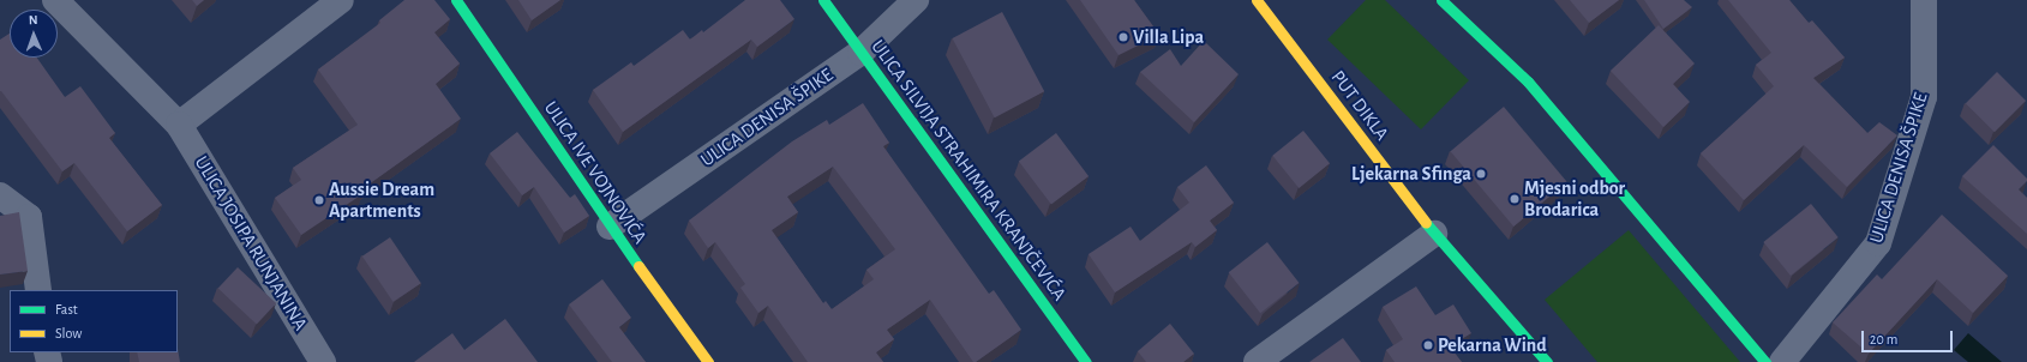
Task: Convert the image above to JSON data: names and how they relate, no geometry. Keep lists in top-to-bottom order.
{
  "streets": {
    "street": [
      "PUT DIKLA",
      "ULICA DENISA ŠPIKE",
      "ULICA SILVIJA STRAHIMIRA KRANJČEVIĆA",
      "ULICA IVE VOJNOVIĆA",
      "ULICA JOSIPA RUNJANINA"
    ]
  },
  "crossings": [
    ["ULICA DENISA ŠPIKE", "ULICA SILVIJA STRAHIMIRA KRANJČEVIĆA"],
    ["ULICA DENISA ŠPIKE", "ULICA IVE VOJNOVIĆA"]
  ],
  "places": [
    "Villa Lipa",
    "Ljekarna Sfinga",
    "Mjesni odbor Brodarica",
    "Aussie Dream Apartments",
    "Pekarna Wind"
  ],
  "legend": ["Fast", "Slow"],
  "scale_bar": "20 m",
  "north": "top"
}
